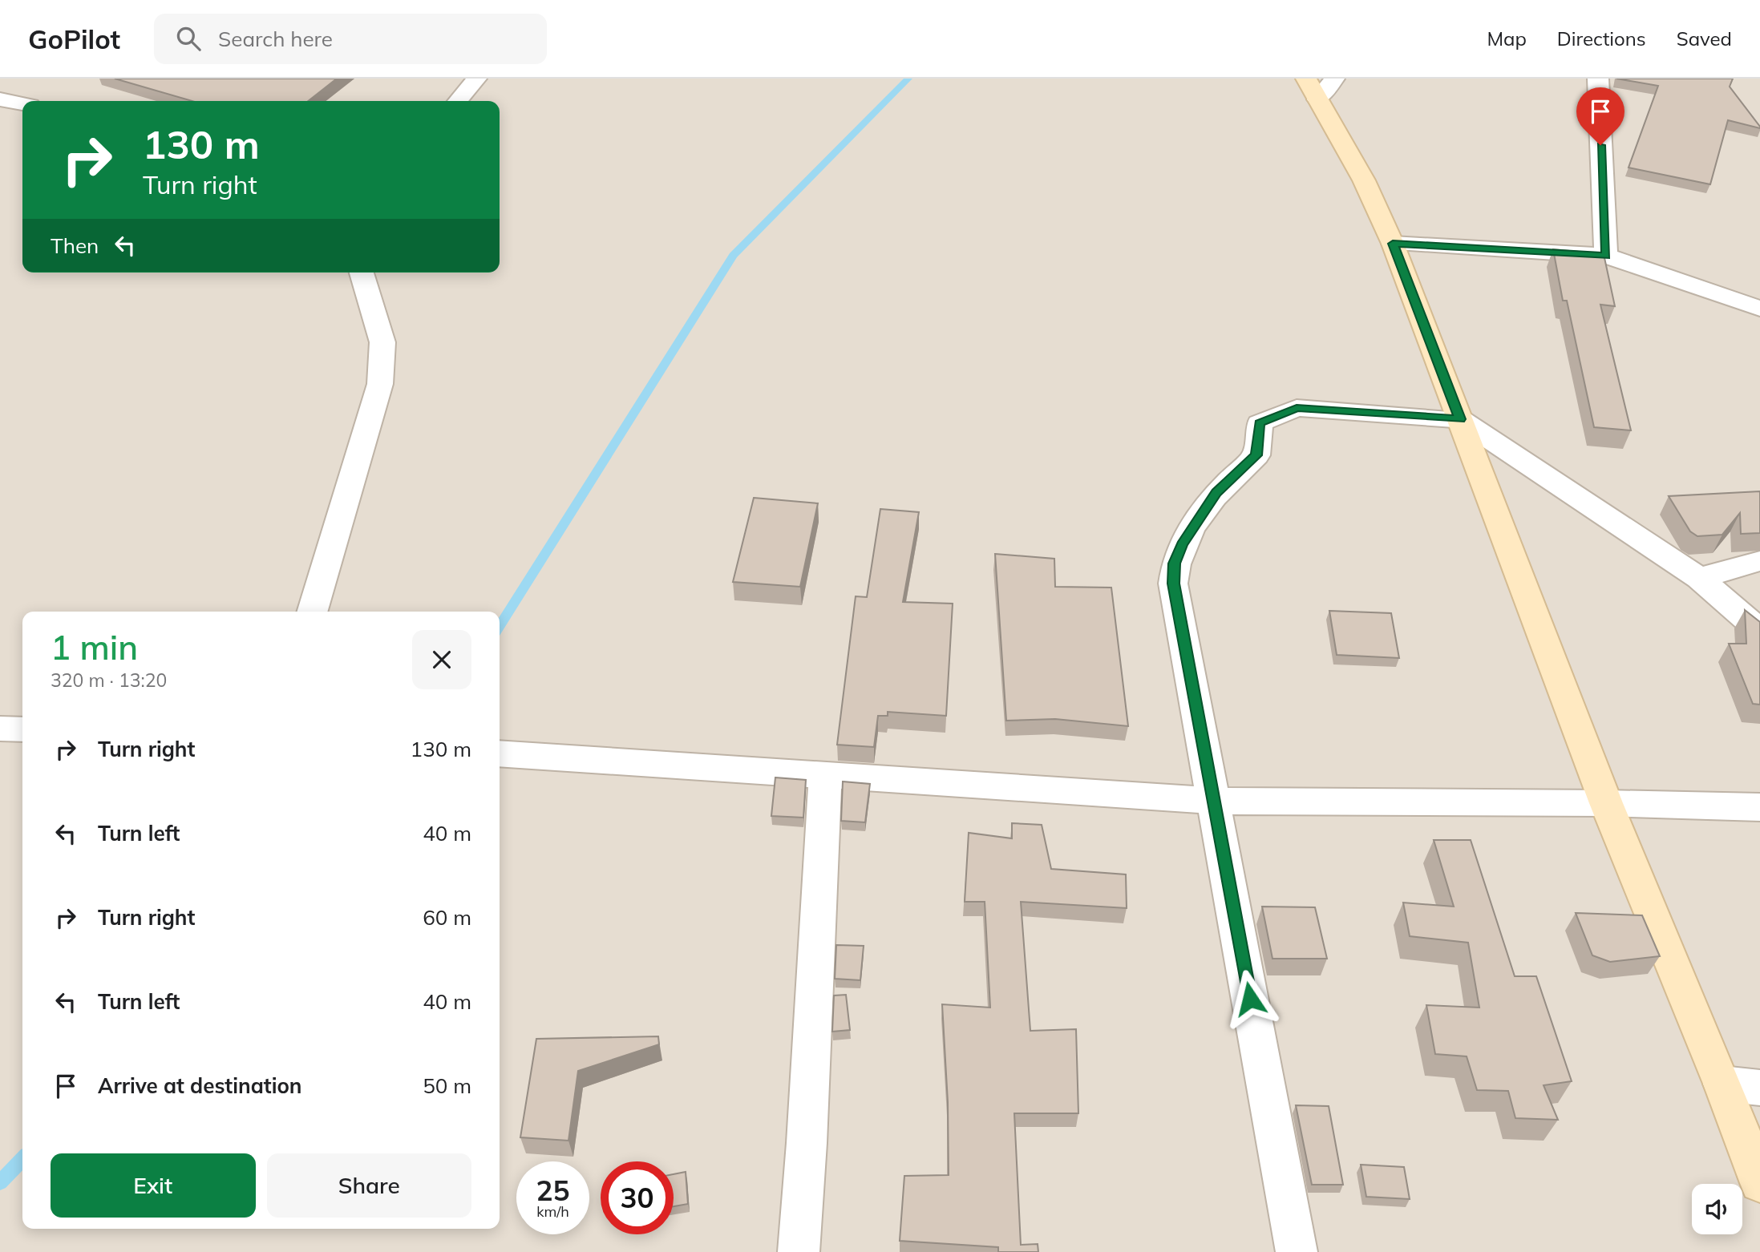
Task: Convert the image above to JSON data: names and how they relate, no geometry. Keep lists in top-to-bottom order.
{
  "page": {
    "header": "GoPilot",
    "search": "Search here",
    "nav": ["Map", "Directions", "Saved"],
    "turn": ["130 m", "Turn right"],
    "then": "Then",
    "heading": ["1 min", "320 m · 13:20"],
    "list": [
      {
        "name": "Turn right",
        "value": "130 m"
      },
      {
        "name": "Turn left",
        "value": "40 m"
      },
      {
        "name": "Turn right",
        "value": "60 m"
      },
      {
        "name": "Turn left",
        "value": "40 m"
      },
      {
        "name": "Arrive at destination",
        "value": "50 m"
      }
    ],
    "buttons": ["Exit", "Share"],
    "speed": "25 km/h",
    "limit": "30"
  }
}
